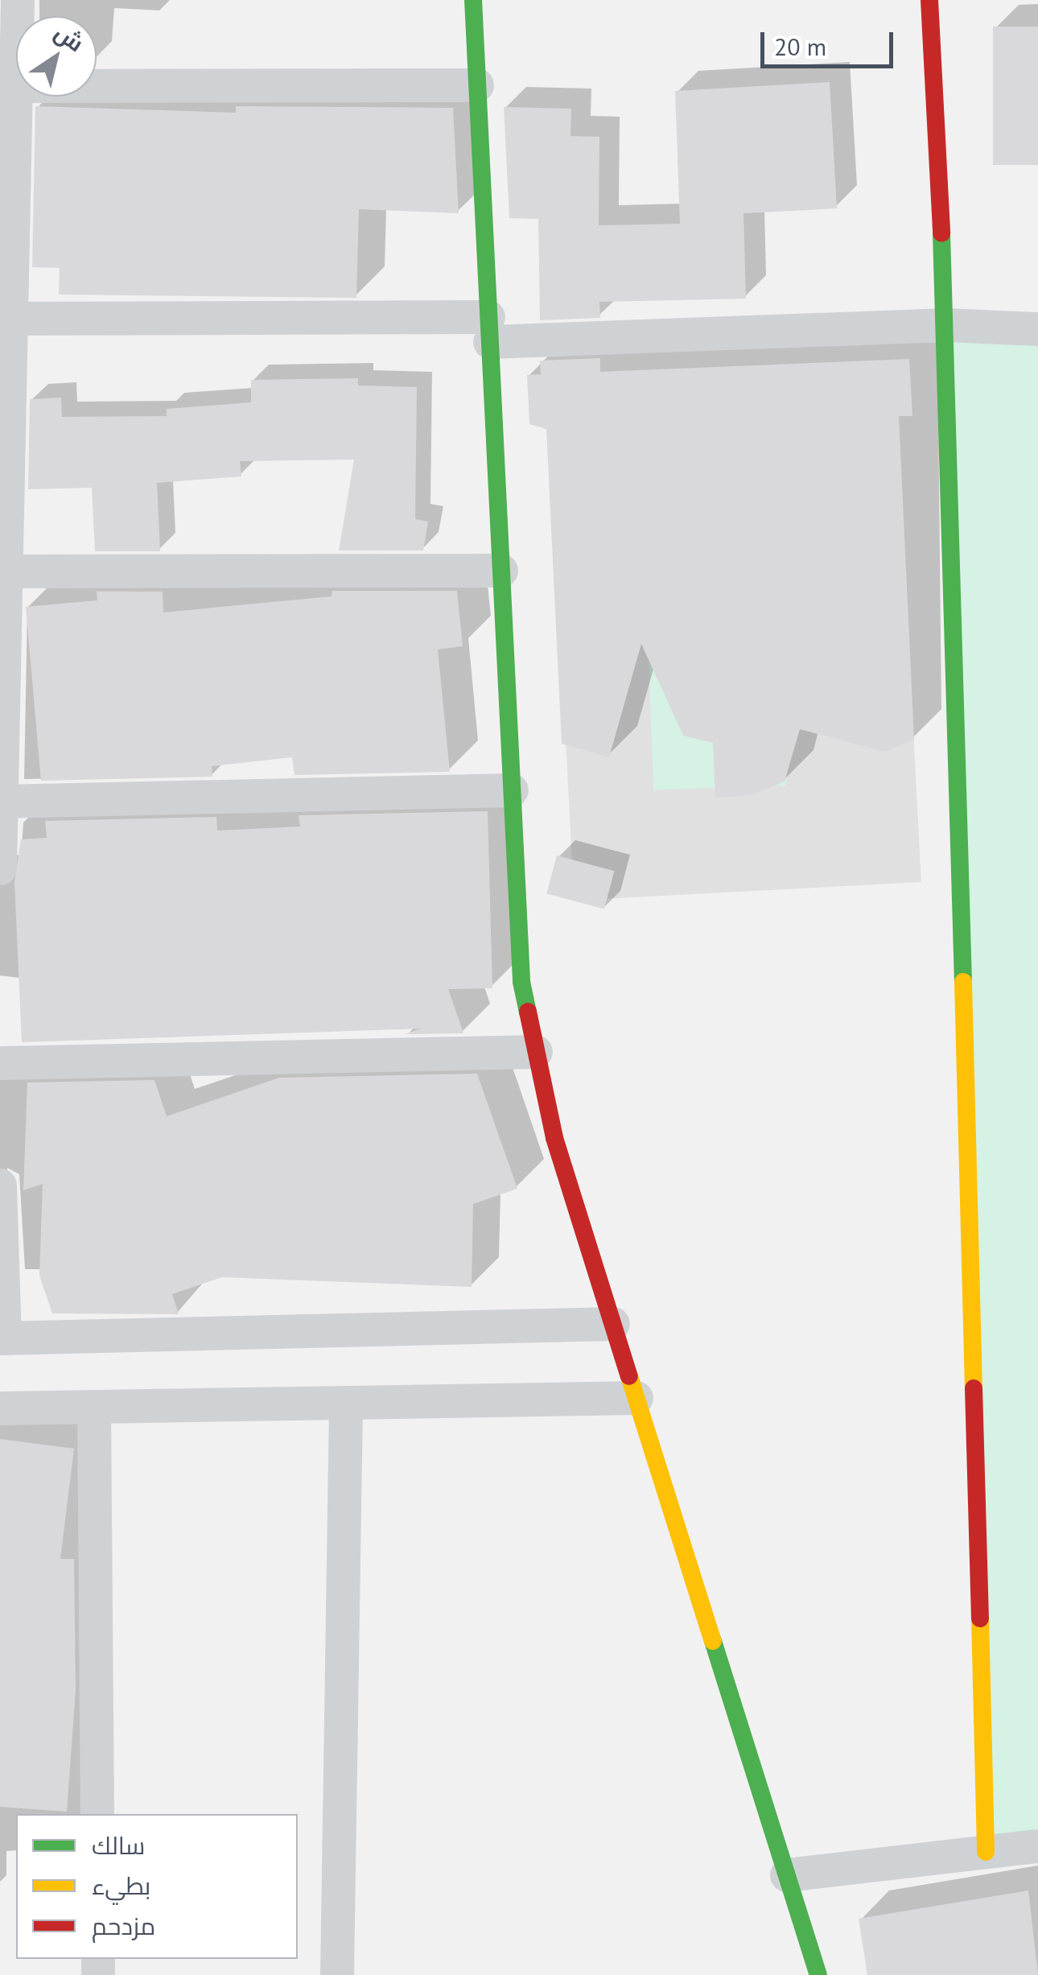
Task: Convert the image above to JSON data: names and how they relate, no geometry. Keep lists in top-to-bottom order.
{
  "legend": ["سالك", "بطيء", "مزدحم"],
  "scale_bar": "20 m",
  "north": "top right"
}
